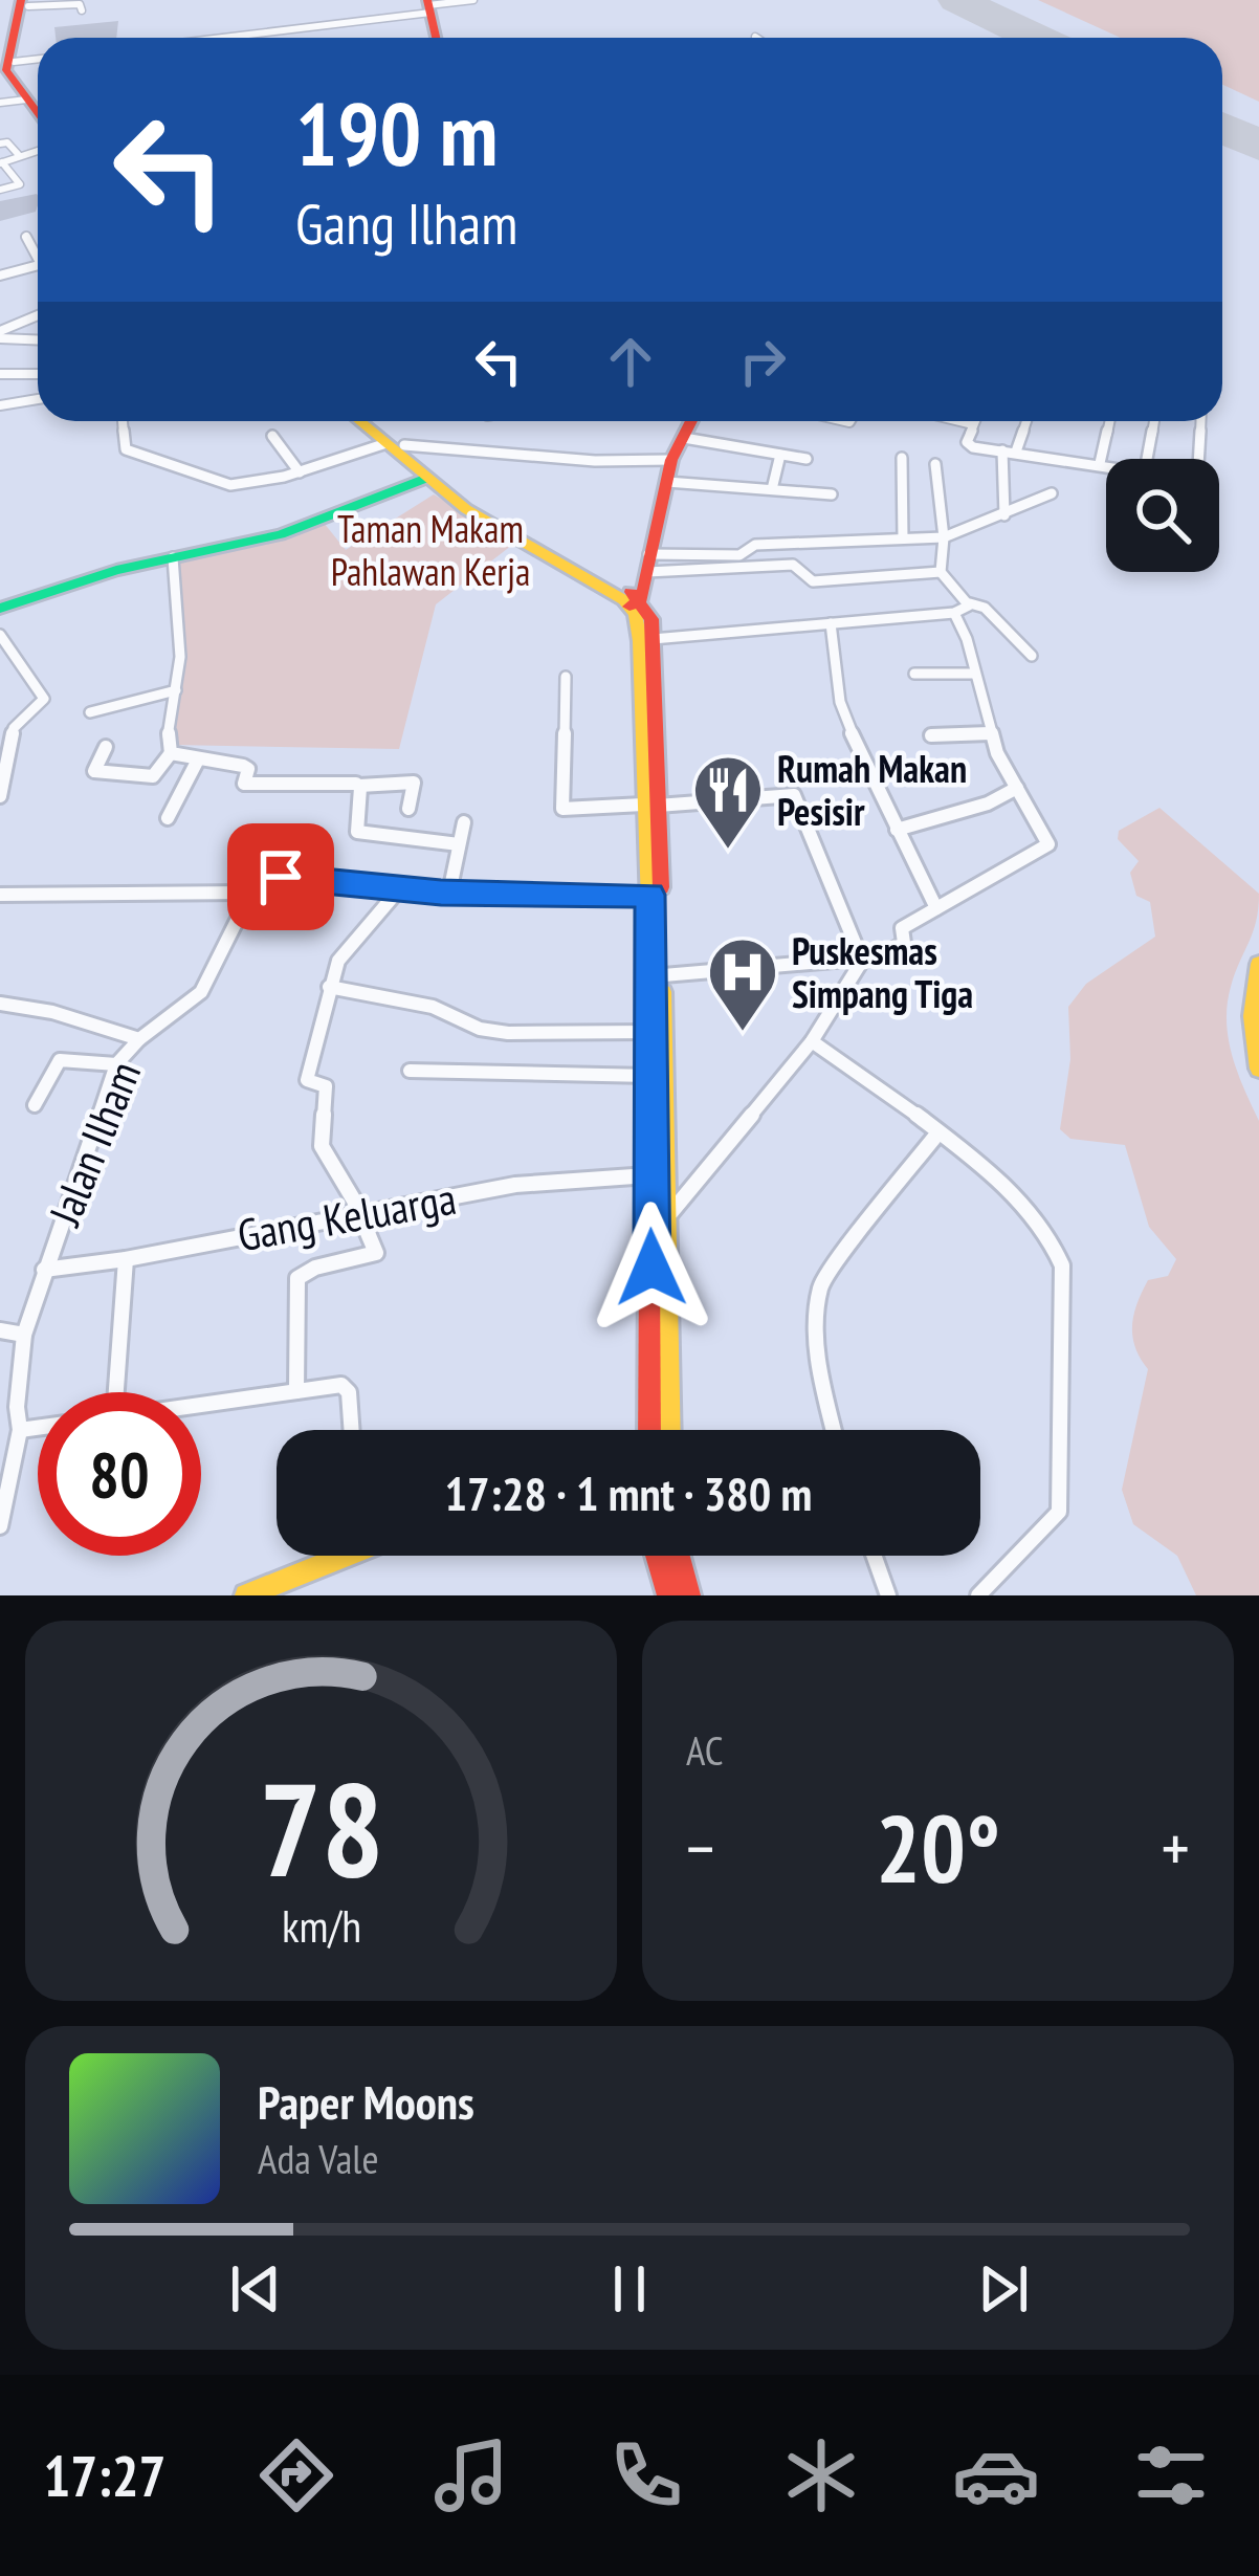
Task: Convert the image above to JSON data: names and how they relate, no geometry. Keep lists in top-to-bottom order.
{
  "streets": {
    "street": ["Jalan Ilham", "Gang Keluarga"]
  },
  "crossings": [
    ["Jalan Ilham", "Gang Keluarga"]
  ],
  "parks": ["Taman Makam Pahlawan Kerja"],
  "places": {
    "restaurant": ["Rumah Makan Pesisir"],
    "hospital": ["Puskesmas Simpang Tiga"]
  },
  "page": {
    "turn": ["190 m", "Gang Ilham"],
    "limit": "80",
    "trip": "17:28 · 1 mnt · 380 m",
    "tile": "AC",
    "heat": ["−", "20°", "+"],
    "song": ["Paper Moons", "Ada Vale"],
    "tabs": "17:27",
    "gauge": ["78", "km/h"]
  }
}
